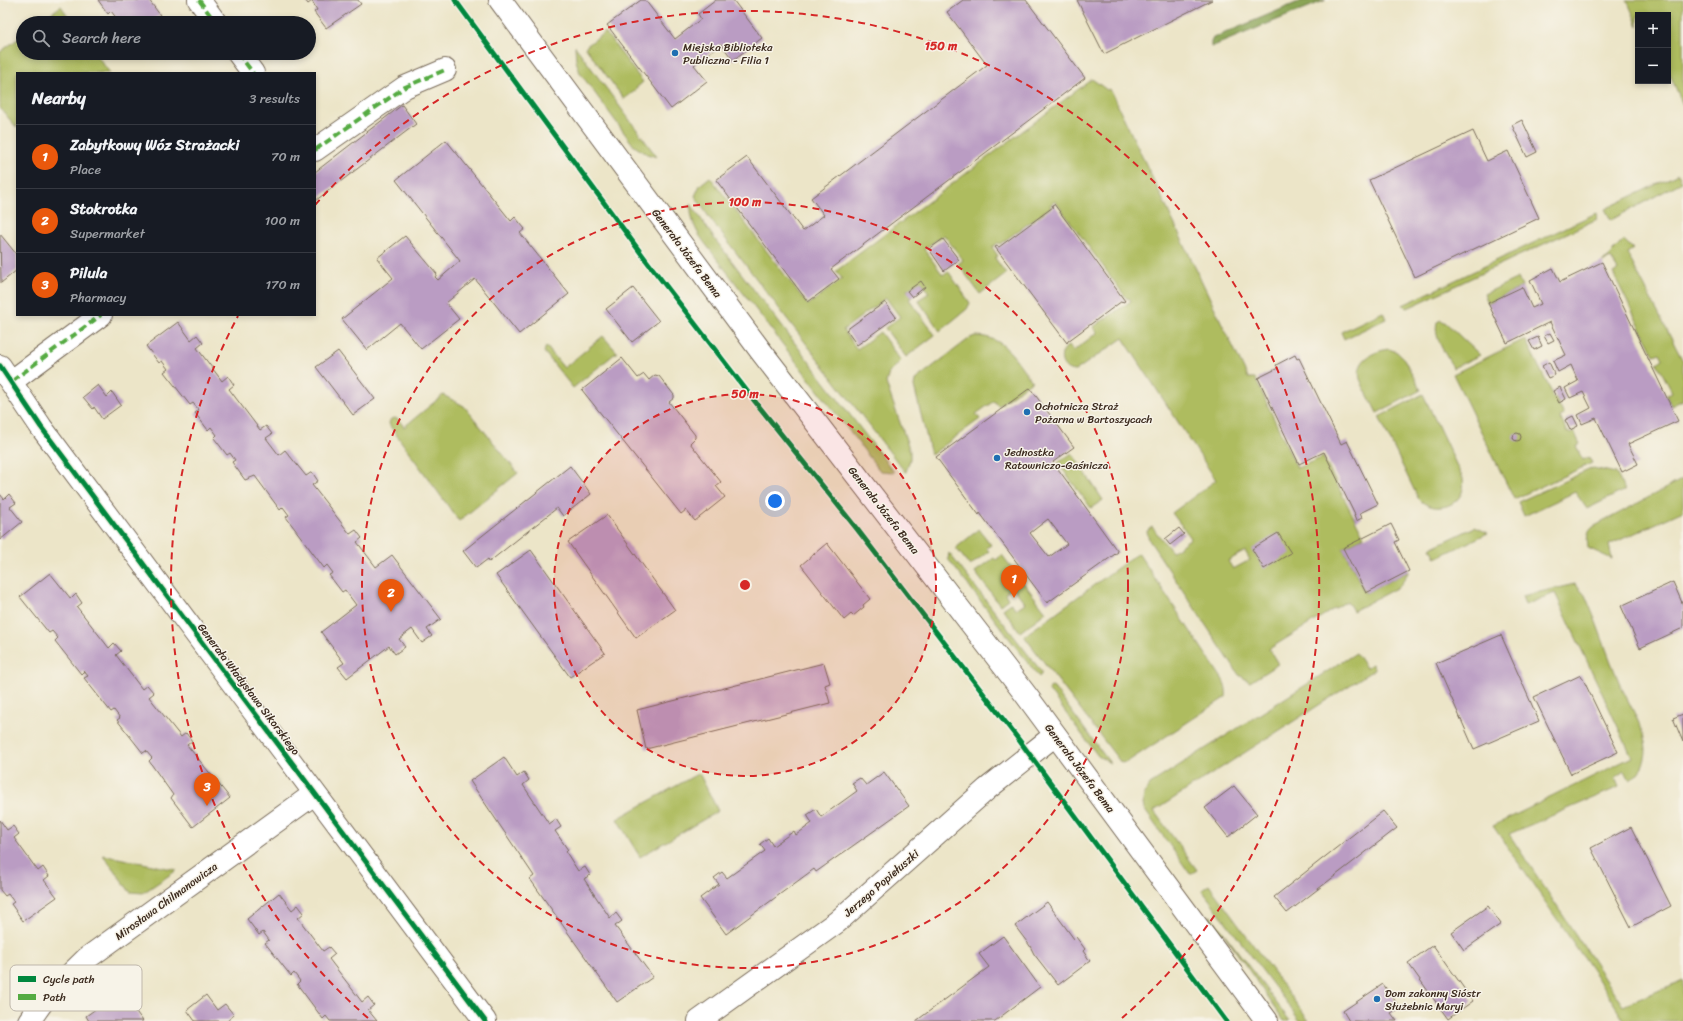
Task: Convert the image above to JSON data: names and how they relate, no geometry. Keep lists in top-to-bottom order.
{
  "streets": {
    "street": [
      "Generała Józefa Bema",
      "Generała Władysława Sikorskiego",
      "Jerzego Popiełuszki",
      "Mirosława Chilmanowicza"
    ]
  },
  "crossings": [
    ["Generała Józefa Bema", "Jerzego Popiełuszki"],
    ["Generała Władysława Sikorskiego", "Mirosława Chilmanowicza"]
  ],
  "places": [
    "Miejska Biblioteka Publiczna - Filia 1",
    "Ochotnicza Straż Pożarna w Bartoszycach",
    "Jednostka Ratowniczo-Gaśnicza",
    "Dom zakonny Sióstr Służebnic Maryi"
  ],
  "legend": ["Cycle path", "Path"],
  "page": {
    "map_buttons": ["+", "−"],
    "search": "Search here",
    "heading": ["Nearby", "3 results"],
    "list": [
      {
        "mark": "1",
        "name": "Zabytkowy Wóz Strażacki",
        "note": "Place",
        "value": "70 m"
      },
      {
        "mark": "2",
        "name": "Stokrotka",
        "note": "Supermarket",
        "value": "100 m"
      },
      {
        "mark": "3",
        "name": "Pilula",
        "note": "Pharmacy",
        "value": "170 m"
      }
    ],
    "pins": ["1", "2", "3"]
  },
  "rings": ["150 m", "100 m", "50 m"]
}
